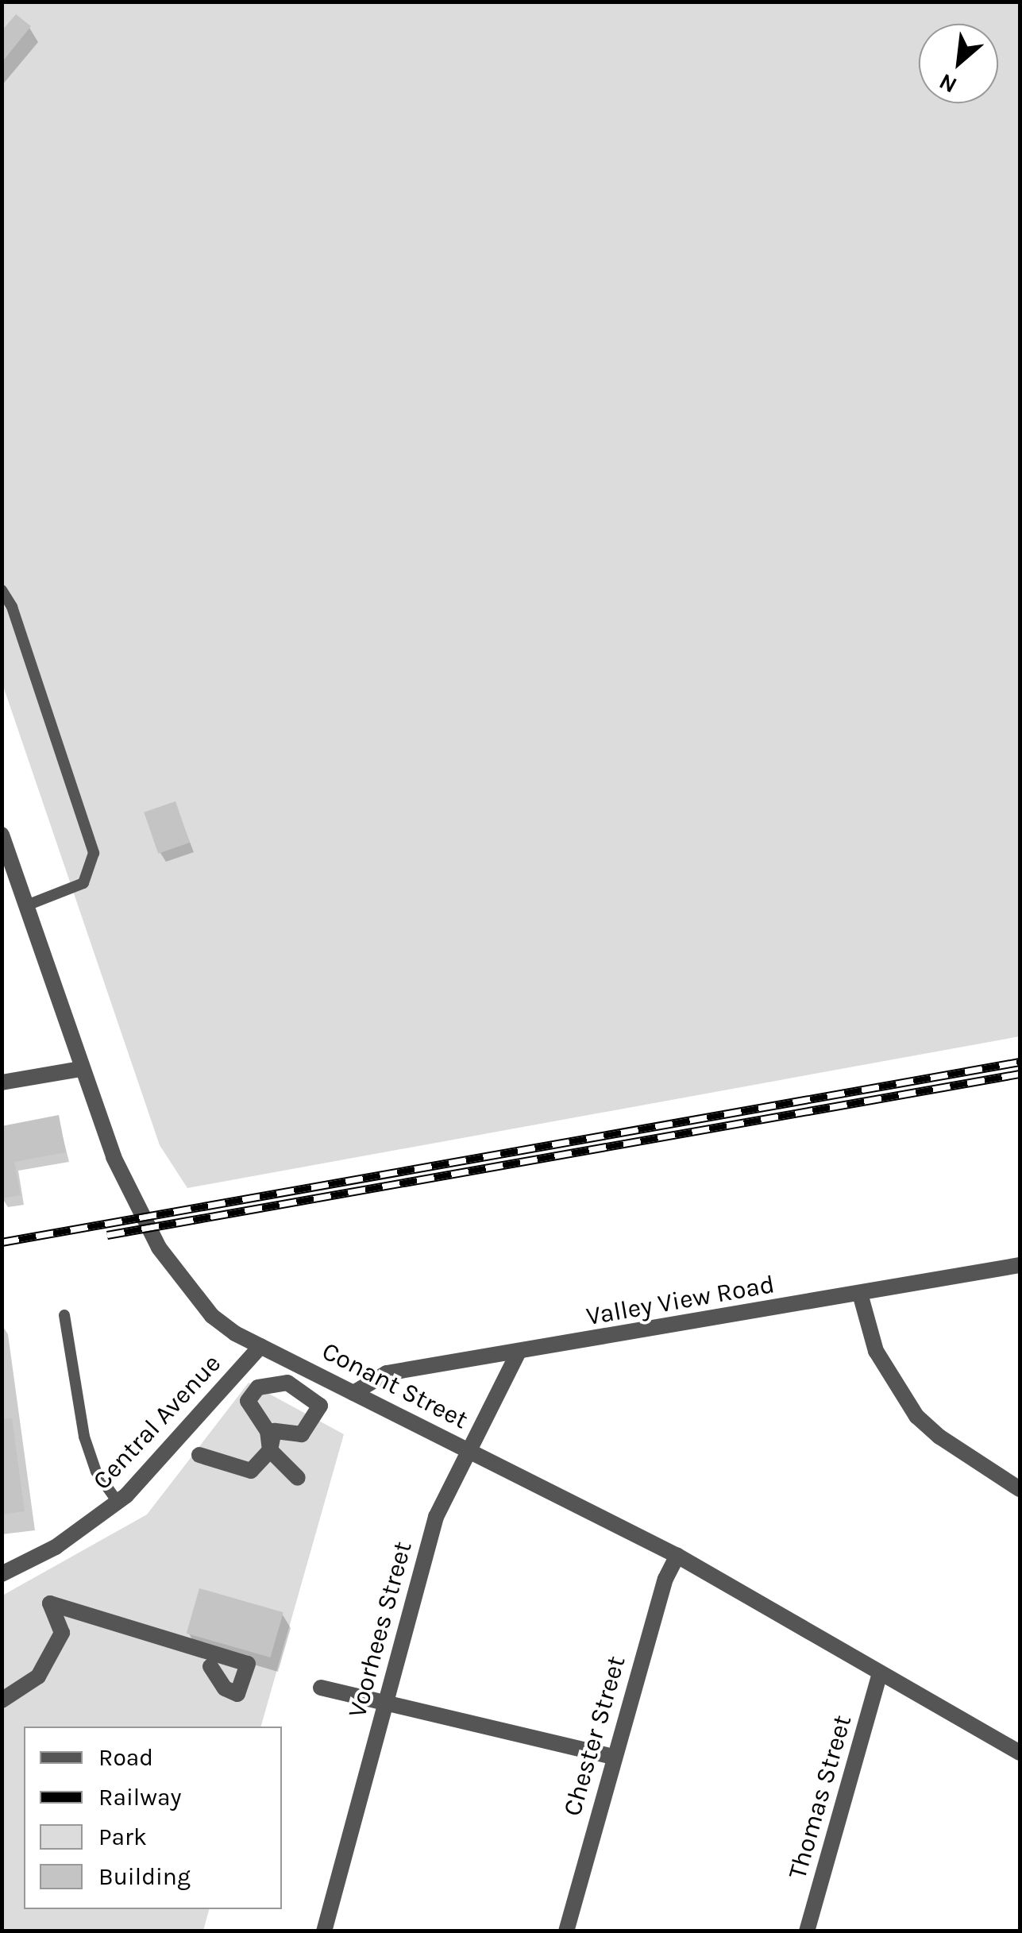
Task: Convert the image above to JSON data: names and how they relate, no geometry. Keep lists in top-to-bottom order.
{
  "streets": {
    "street": [
      "Valley View Road",
      "Conant Street",
      "Central Avenue",
      "Voorhees Street",
      "Chester Street",
      "Thomas Street"
    ]
  },
  "crossings": [
    ["Valley View Road", "Conant Street"],
    ["Valley View Road", "Voorhees Street"],
    ["Conant Street", "Central Avenue"],
    ["Conant Street", "Voorhees Street"],
    ["Conant Street", "Chester Street"],
    ["Conant Street", "Thomas Street"]
  ],
  "legend": [
    "Road",
    "Railway",
    "Park",
    "Building"
  ],
  "north": "bottom left"
}
